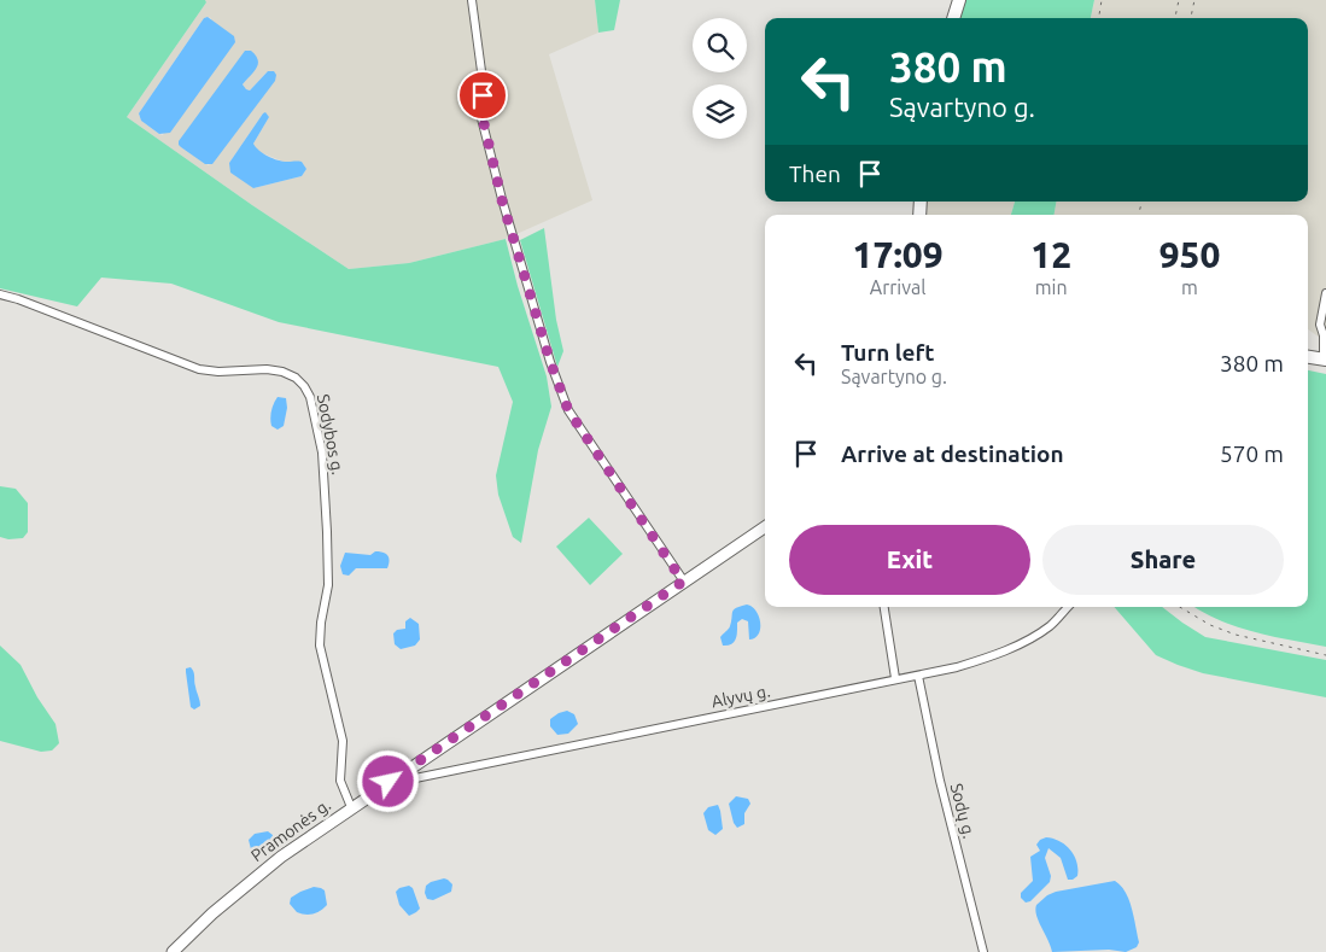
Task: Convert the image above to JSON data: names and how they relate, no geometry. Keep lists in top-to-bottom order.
{
  "streets": {
    "main road": ["Pramonės g."],
    "street": ["Sodybos g.", "Alyvų g.", "Sodų g."]
  },
  "crossings": [
    ["Sodybos g.", "Pramonės g."],
    ["Alyvų g.", "Sodų g."],
    ["Alyvų g.", "Pramonės g."]
  ],
  "page": {
    "turn": ["380 m", "Sąvartyno g."],
    "then": "Then",
    "eta": [
      "17:09",
      "Arrival",
      "12",
      "min",
      "950",
      "m"
    ],
    "list": [
      {
        "name": "Turn left",
        "note": "Sąvartyno g.",
        "value": "380 m"
      },
      {
        "name": "Arrive at destination",
        "value": "570 m"
      }
    ],
    "buttons": ["Exit", "Share"]
  }
}
